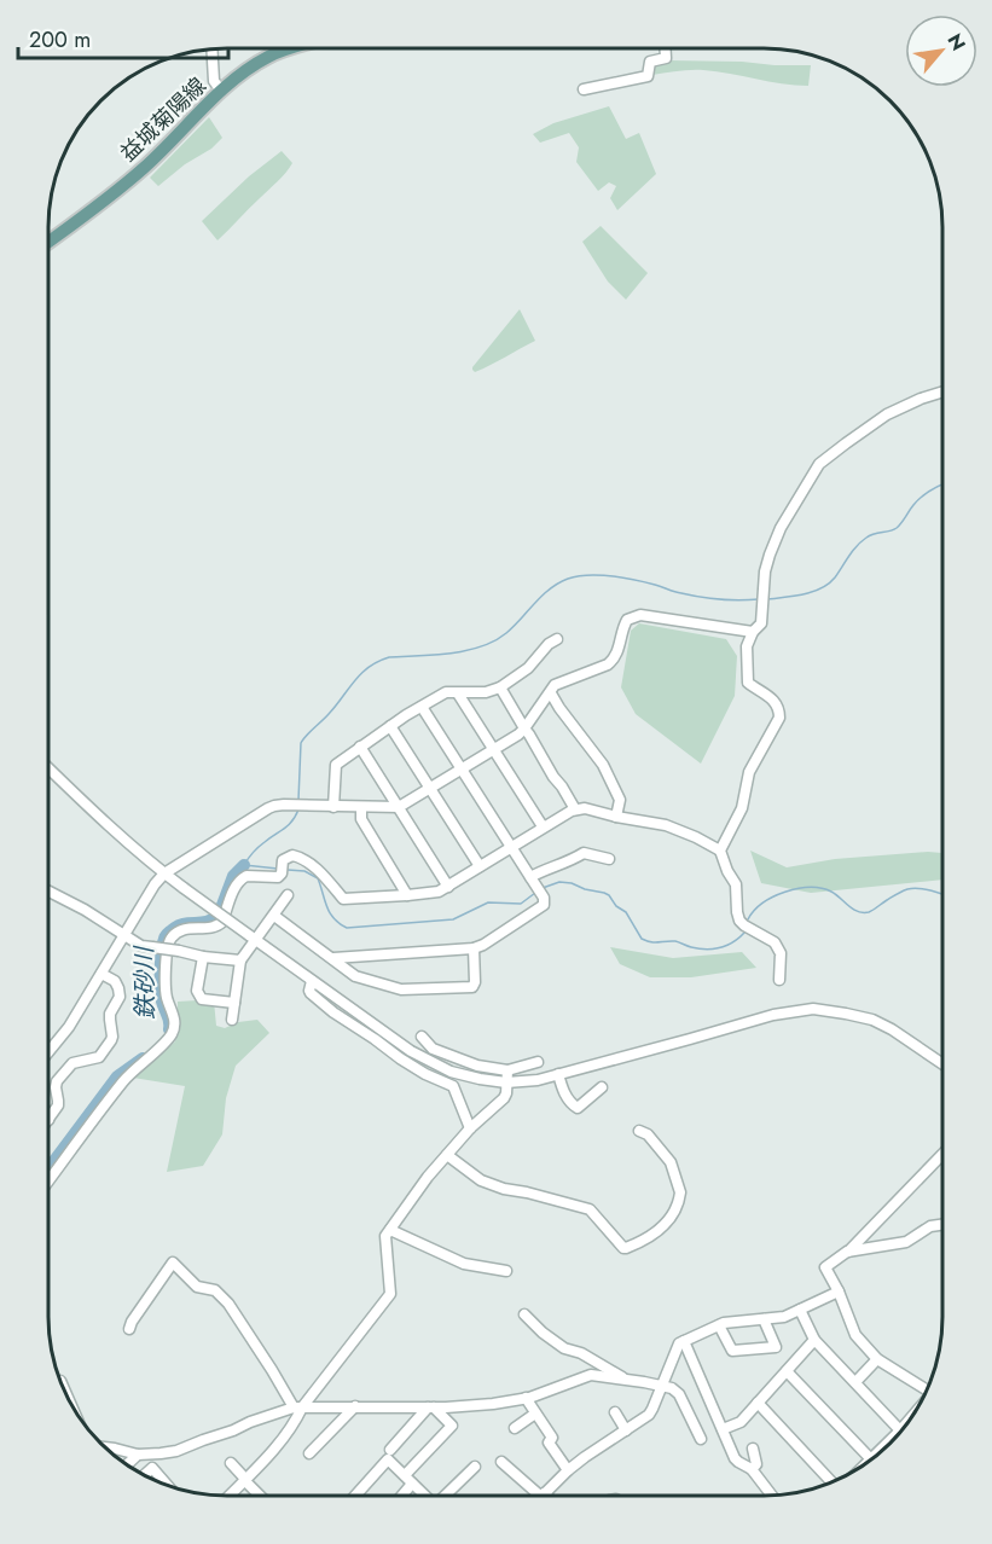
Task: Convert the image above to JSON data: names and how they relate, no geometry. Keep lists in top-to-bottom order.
{
  "streets": {
    "main road": ["益城菊陽線"]
  },
  "water": ["鉄砂川"],
  "scale_bar": "200 m",
  "north": "top right"
}
